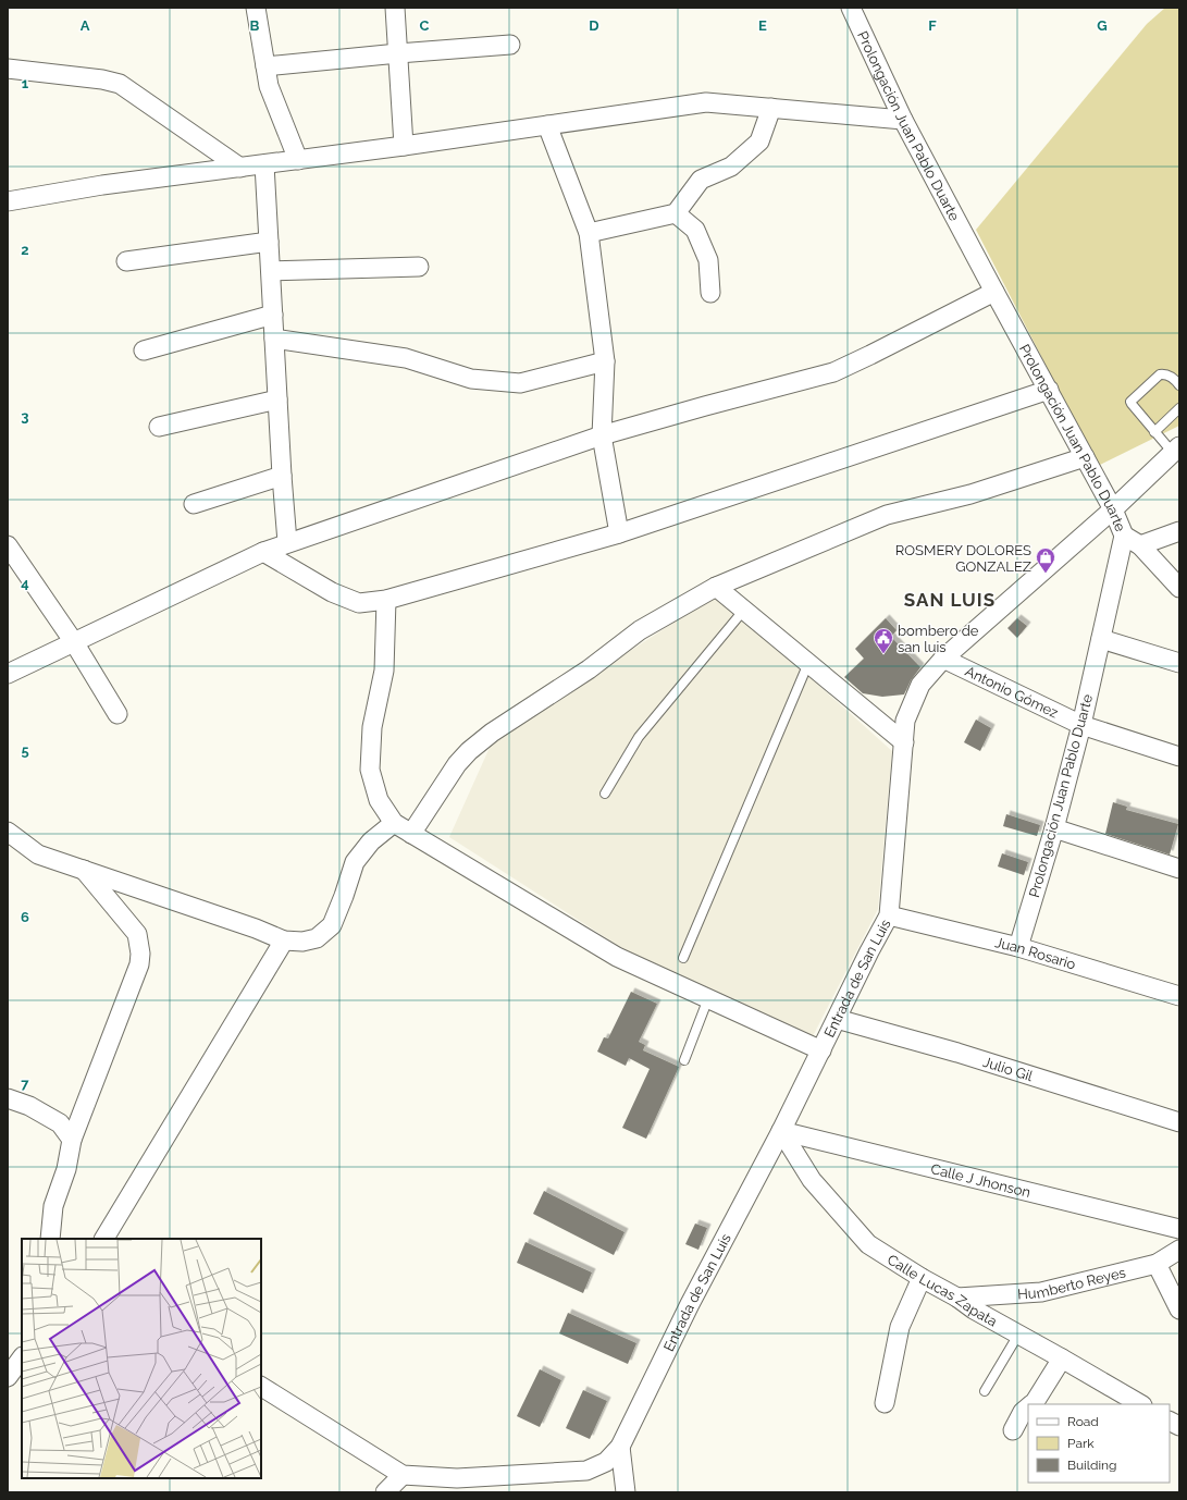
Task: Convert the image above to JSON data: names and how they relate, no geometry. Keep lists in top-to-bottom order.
{
  "streets": {
    "street": [
      "Prolongación Juan Pablo Duarte",
      "Antonio Gómez",
      "Juan Rosario",
      "Entrada de San Luis",
      "Julio Gil",
      "Calle J Jhonson",
      "Humberto Reyes",
      "Calle Lucas Zapata"
    ]
  },
  "crossings": [
    ["Prolongación Juan Pablo Duarte", "Antonio Gómez"],
    ["Prolongación Juan Pablo Duarte", "Juan Rosario"],
    ["Prolongación Juan Pablo Duarte", "Entrada de San Luis"],
    ["Antonio Gómez", "Entrada de San Luis"],
    ["Juan Rosario", "Entrada de San Luis"],
    ["Entrada de San Luis", "Julio Gil"],
    ["Entrada de San Luis", "Calle J Jhonson"],
    ["Entrada de San Luis", "Calle Lucas Zapata"],
    ["Calle J Jhonson", "Calle Lucas Zapata"],
    ["Humberto Reyes", "Calle Lucas Zapata"]
  ],
  "districts": ["SAN LUIS"],
  "places": {
    "shop": ["ROSMERY DOLORES GONZALEZ"],
    "public building": ["bombero de san luis"]
  },
  "legend": ["Road", "Park", "Building"],
  "grid": {
    "columns": [
      "A",
      "B",
      "C",
      "D",
      "E",
      "F",
      "G"
    ],
    "rows": [
      "1",
      "2",
      "3",
      "4",
      "5",
      "6",
      "7"
    ]
  }
}
